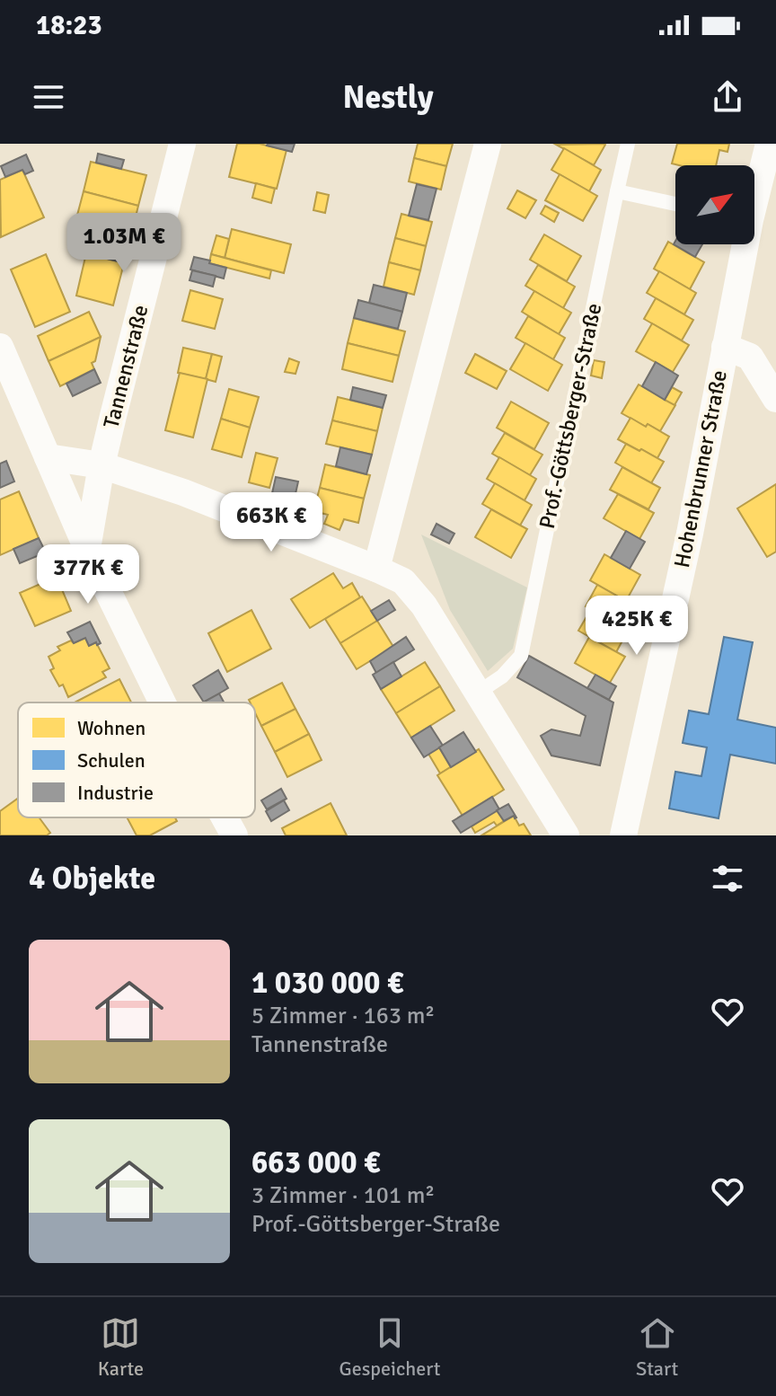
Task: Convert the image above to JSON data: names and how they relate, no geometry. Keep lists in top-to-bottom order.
{
  "streets": {
    "street": ["Tannenstraße", "Hohenbrunner Straße"],
    "lane": ["Prof.-Göttsberger-Straße"]
  },
  "legend": ["Wohnen", "Schulen", "Industrie"],
  "north": "top right",
  "page": {
    "status": "18:23",
    "header": "Nestly",
    "price": [
      "1.03M €",
      "663K €",
      "377K €",
      "425K €"
    ],
    "heading": "4 Objekte",
    "list": [
      {
        "name": "1 030 000 €",
        "note": "5 Zimmer · 163 m² · Tannenstraße"
      },
      {
        "name": "663 000 €",
        "note": "3 Zimmer · 101 m² · Prof.-Göttsberger-Straße"
      }
    ],
    "tabs": ["Karte", "Gespeichert", "Start"]
  }
}
